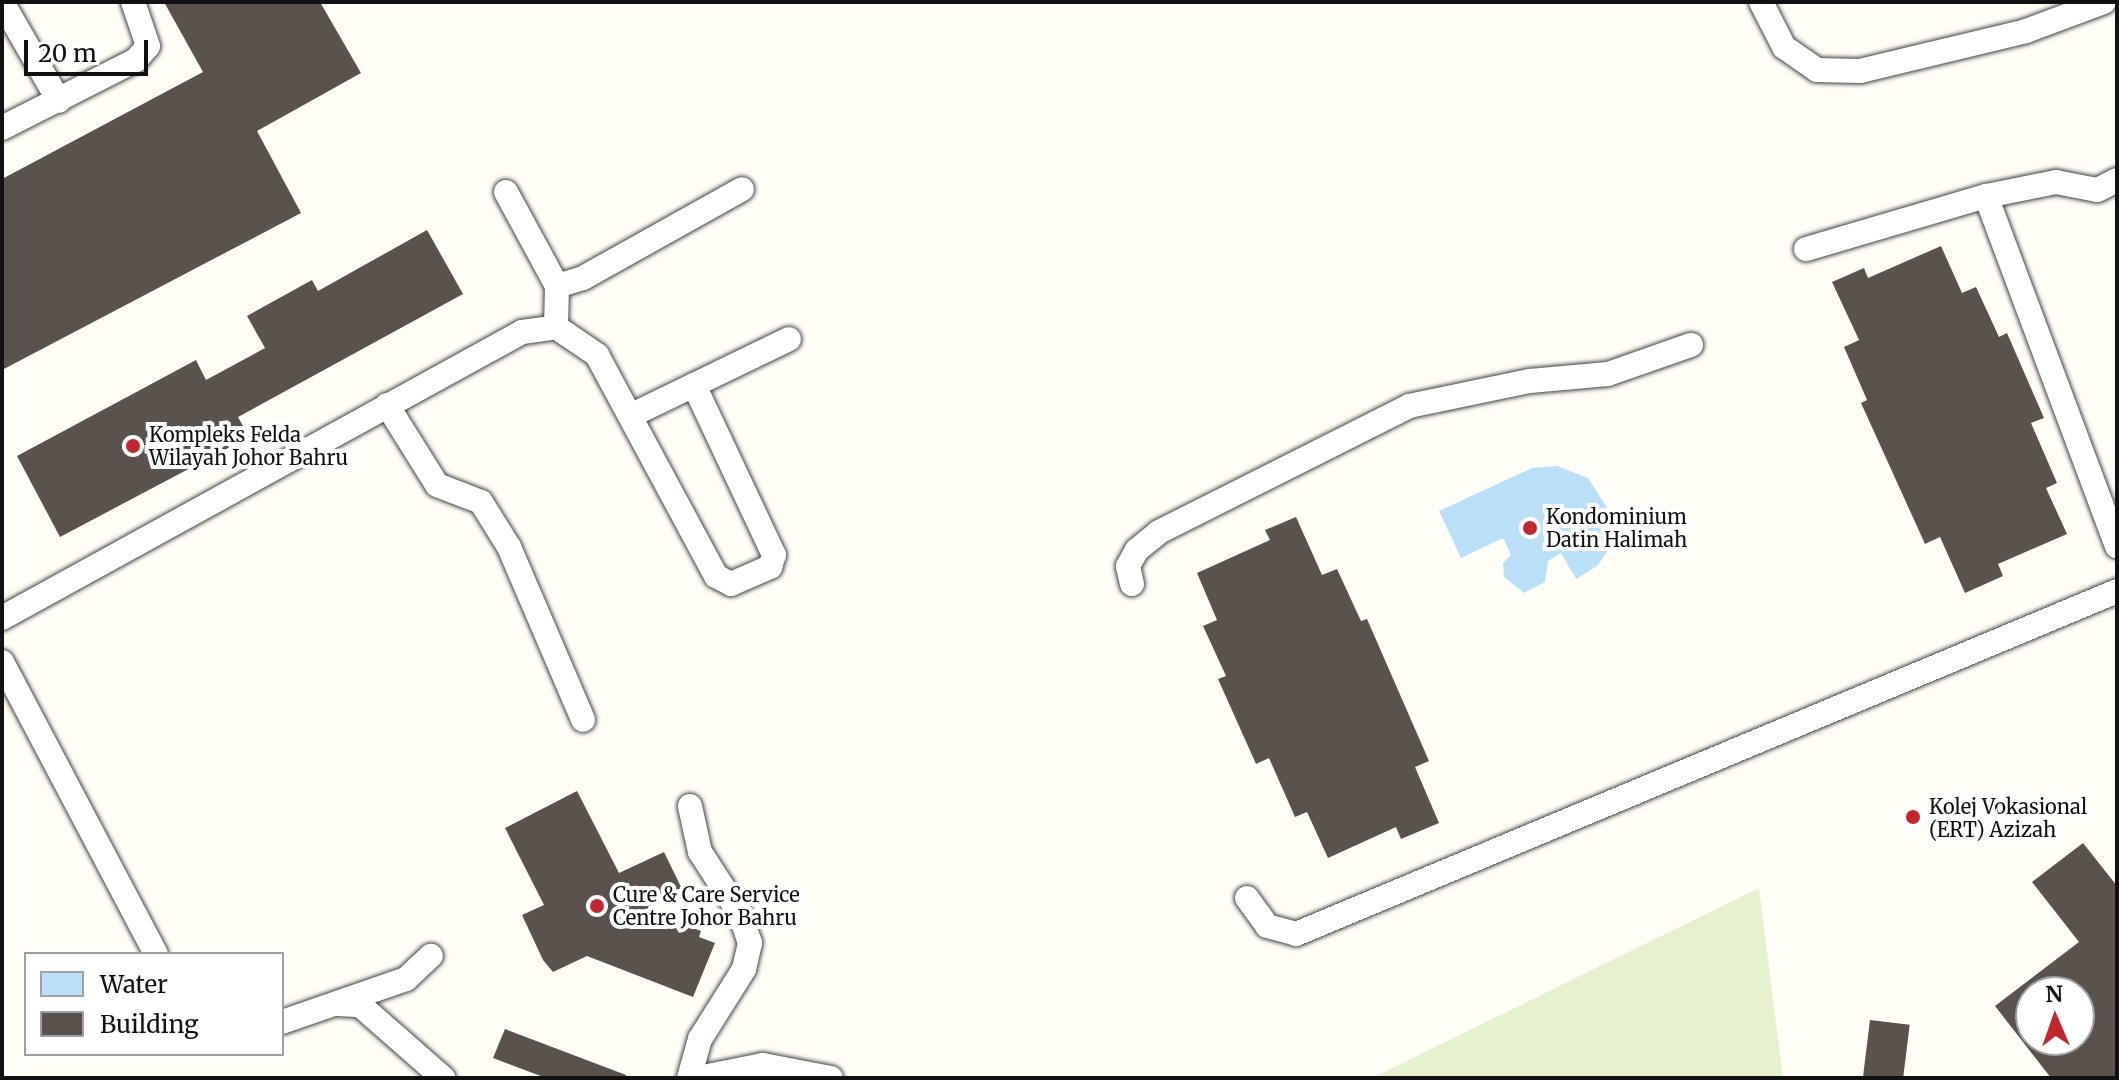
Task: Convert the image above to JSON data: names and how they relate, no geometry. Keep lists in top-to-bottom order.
{
  "places": [
    "Kompleks Felda Wilayah Johor Bahru",
    "Kondominium Datin Halimah",
    "Kolej Vokasional (ERT) Azizah",
    "Cure & Care Service Centre Johor Bahru"
  ],
  "legend": ["Water", "Building"],
  "scale_bar": "20 m",
  "north": "top"
}
